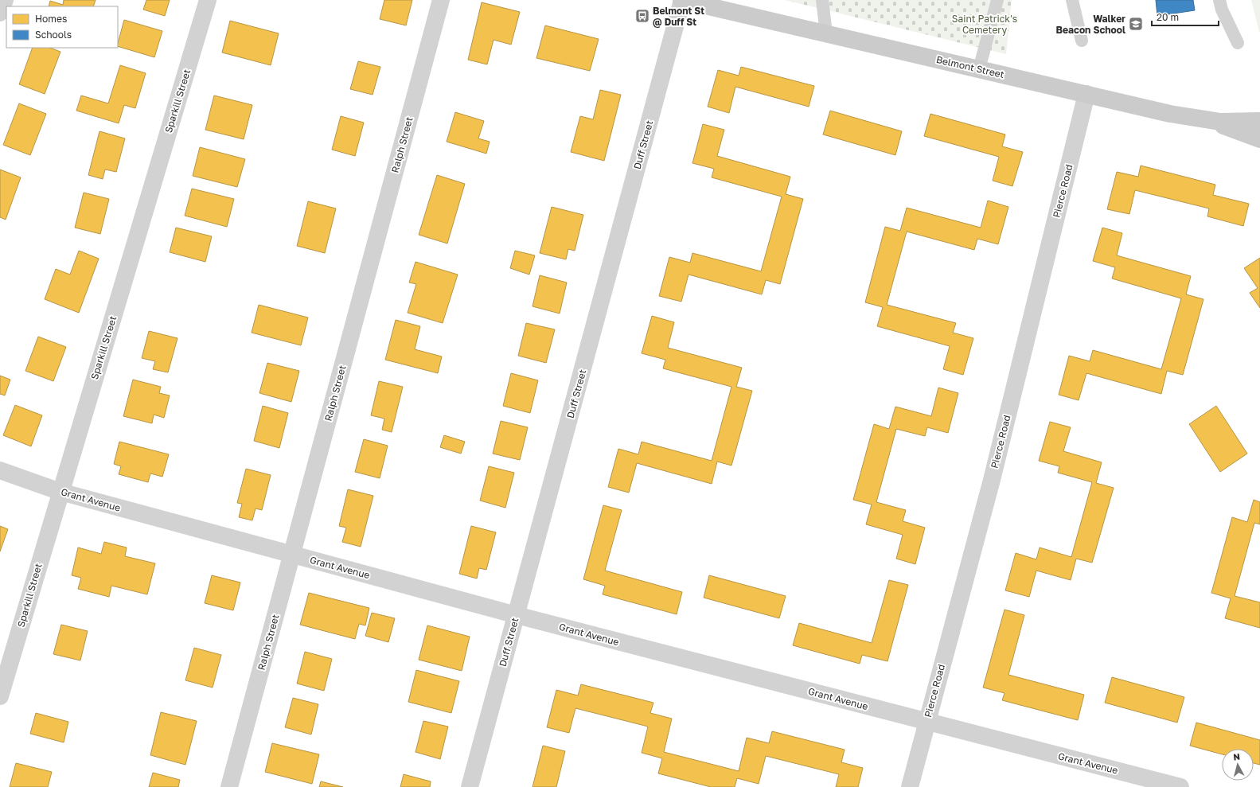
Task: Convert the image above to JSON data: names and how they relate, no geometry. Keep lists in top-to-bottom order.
{
  "streets": {
    "main road": ["Belmont Street"],
    "street": [
      "Sparkill Street",
      "Ralph Street",
      "Duff Street",
      "Pierce Road",
      "Grant Avenue"
    ]
  },
  "crossings": [
    ["Belmont Street", "Duff Street"],
    ["Belmont Street", "Pierce Road"],
    ["Sparkill Street", "Grant Avenue"],
    ["Ralph Street", "Grant Avenue"],
    ["Duff Street", "Grant Avenue"],
    ["Pierce Road", "Grant Avenue"]
  ],
  "parks": ["Saint Patrick's Cemetery"],
  "places": {
    "bus stop": ["Belmont St @ Duff St"],
    "school or university": ["Walker Beacon School"]
  },
  "legend": ["Homes", "Schools"],
  "scale_bar": "20 m",
  "north": "top"
}
